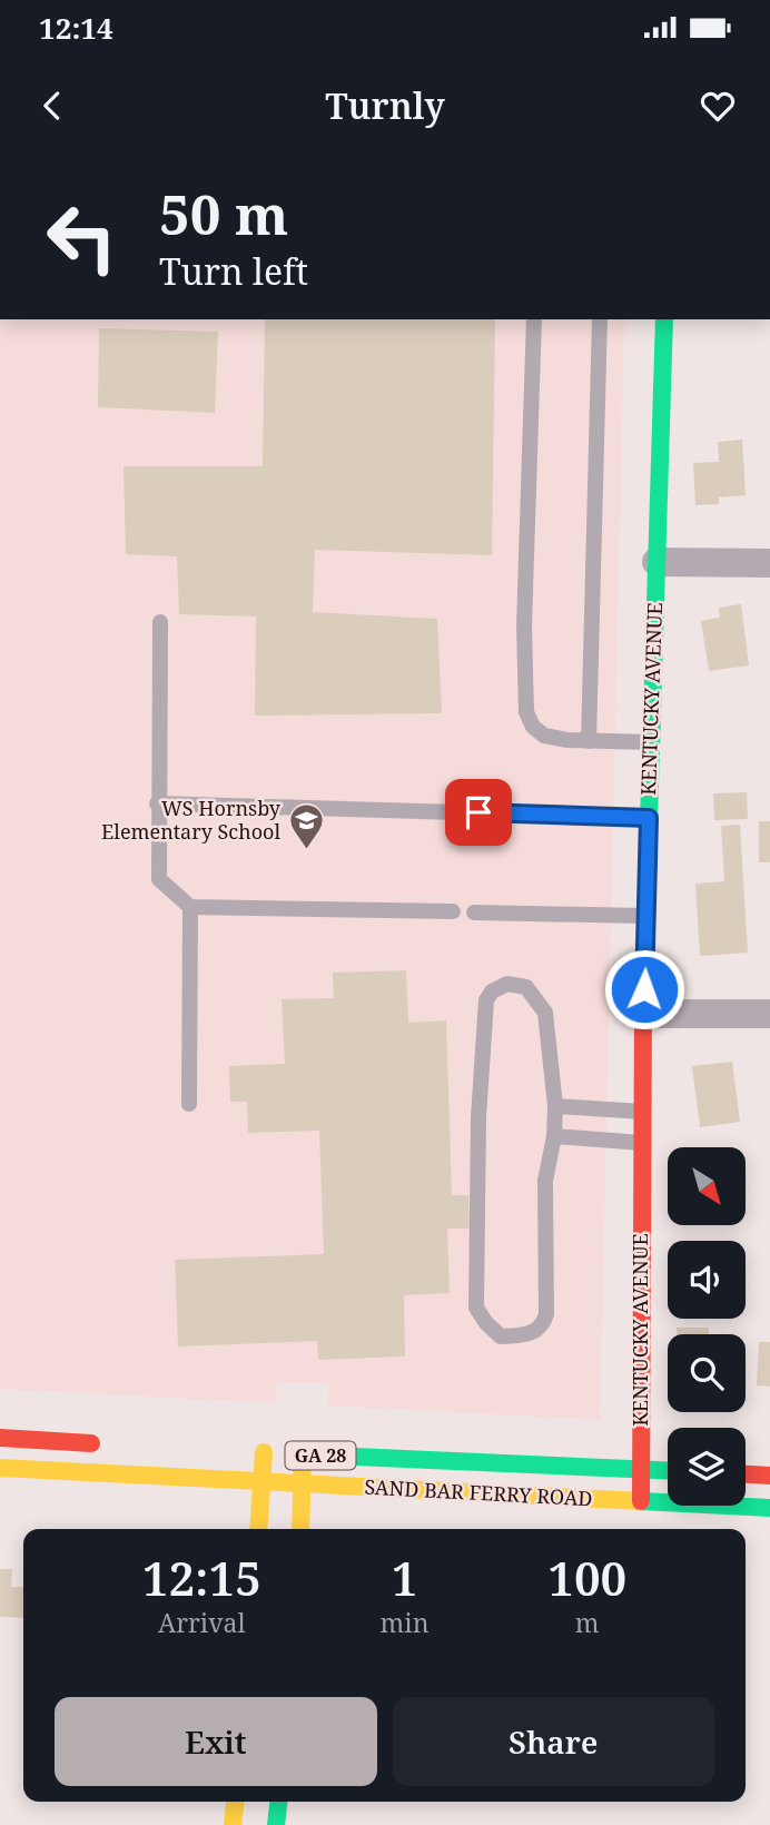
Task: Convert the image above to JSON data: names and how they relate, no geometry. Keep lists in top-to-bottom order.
{
  "streets": {
    "street": ["KENTUCKY AVENUE", "GA 28", "SAND BAR FERRY ROAD"]
  },
  "crossings": [
    ["KENTUCKY AVENUE", "SAND BAR FERRY ROAD"]
  ],
  "places": {
    "school or university": ["WS Hornsby Elementary School"]
  },
  "north": "bottom right",
  "page": {
    "status": "12:14",
    "header": "Turnly",
    "turn": ["50 m", "Turn left"],
    "eta": [
      "12:15",
      "Arrival",
      "1",
      "min",
      "100",
      "m"
    ],
    "buttons": ["Exit", "Share"]
  }
}
